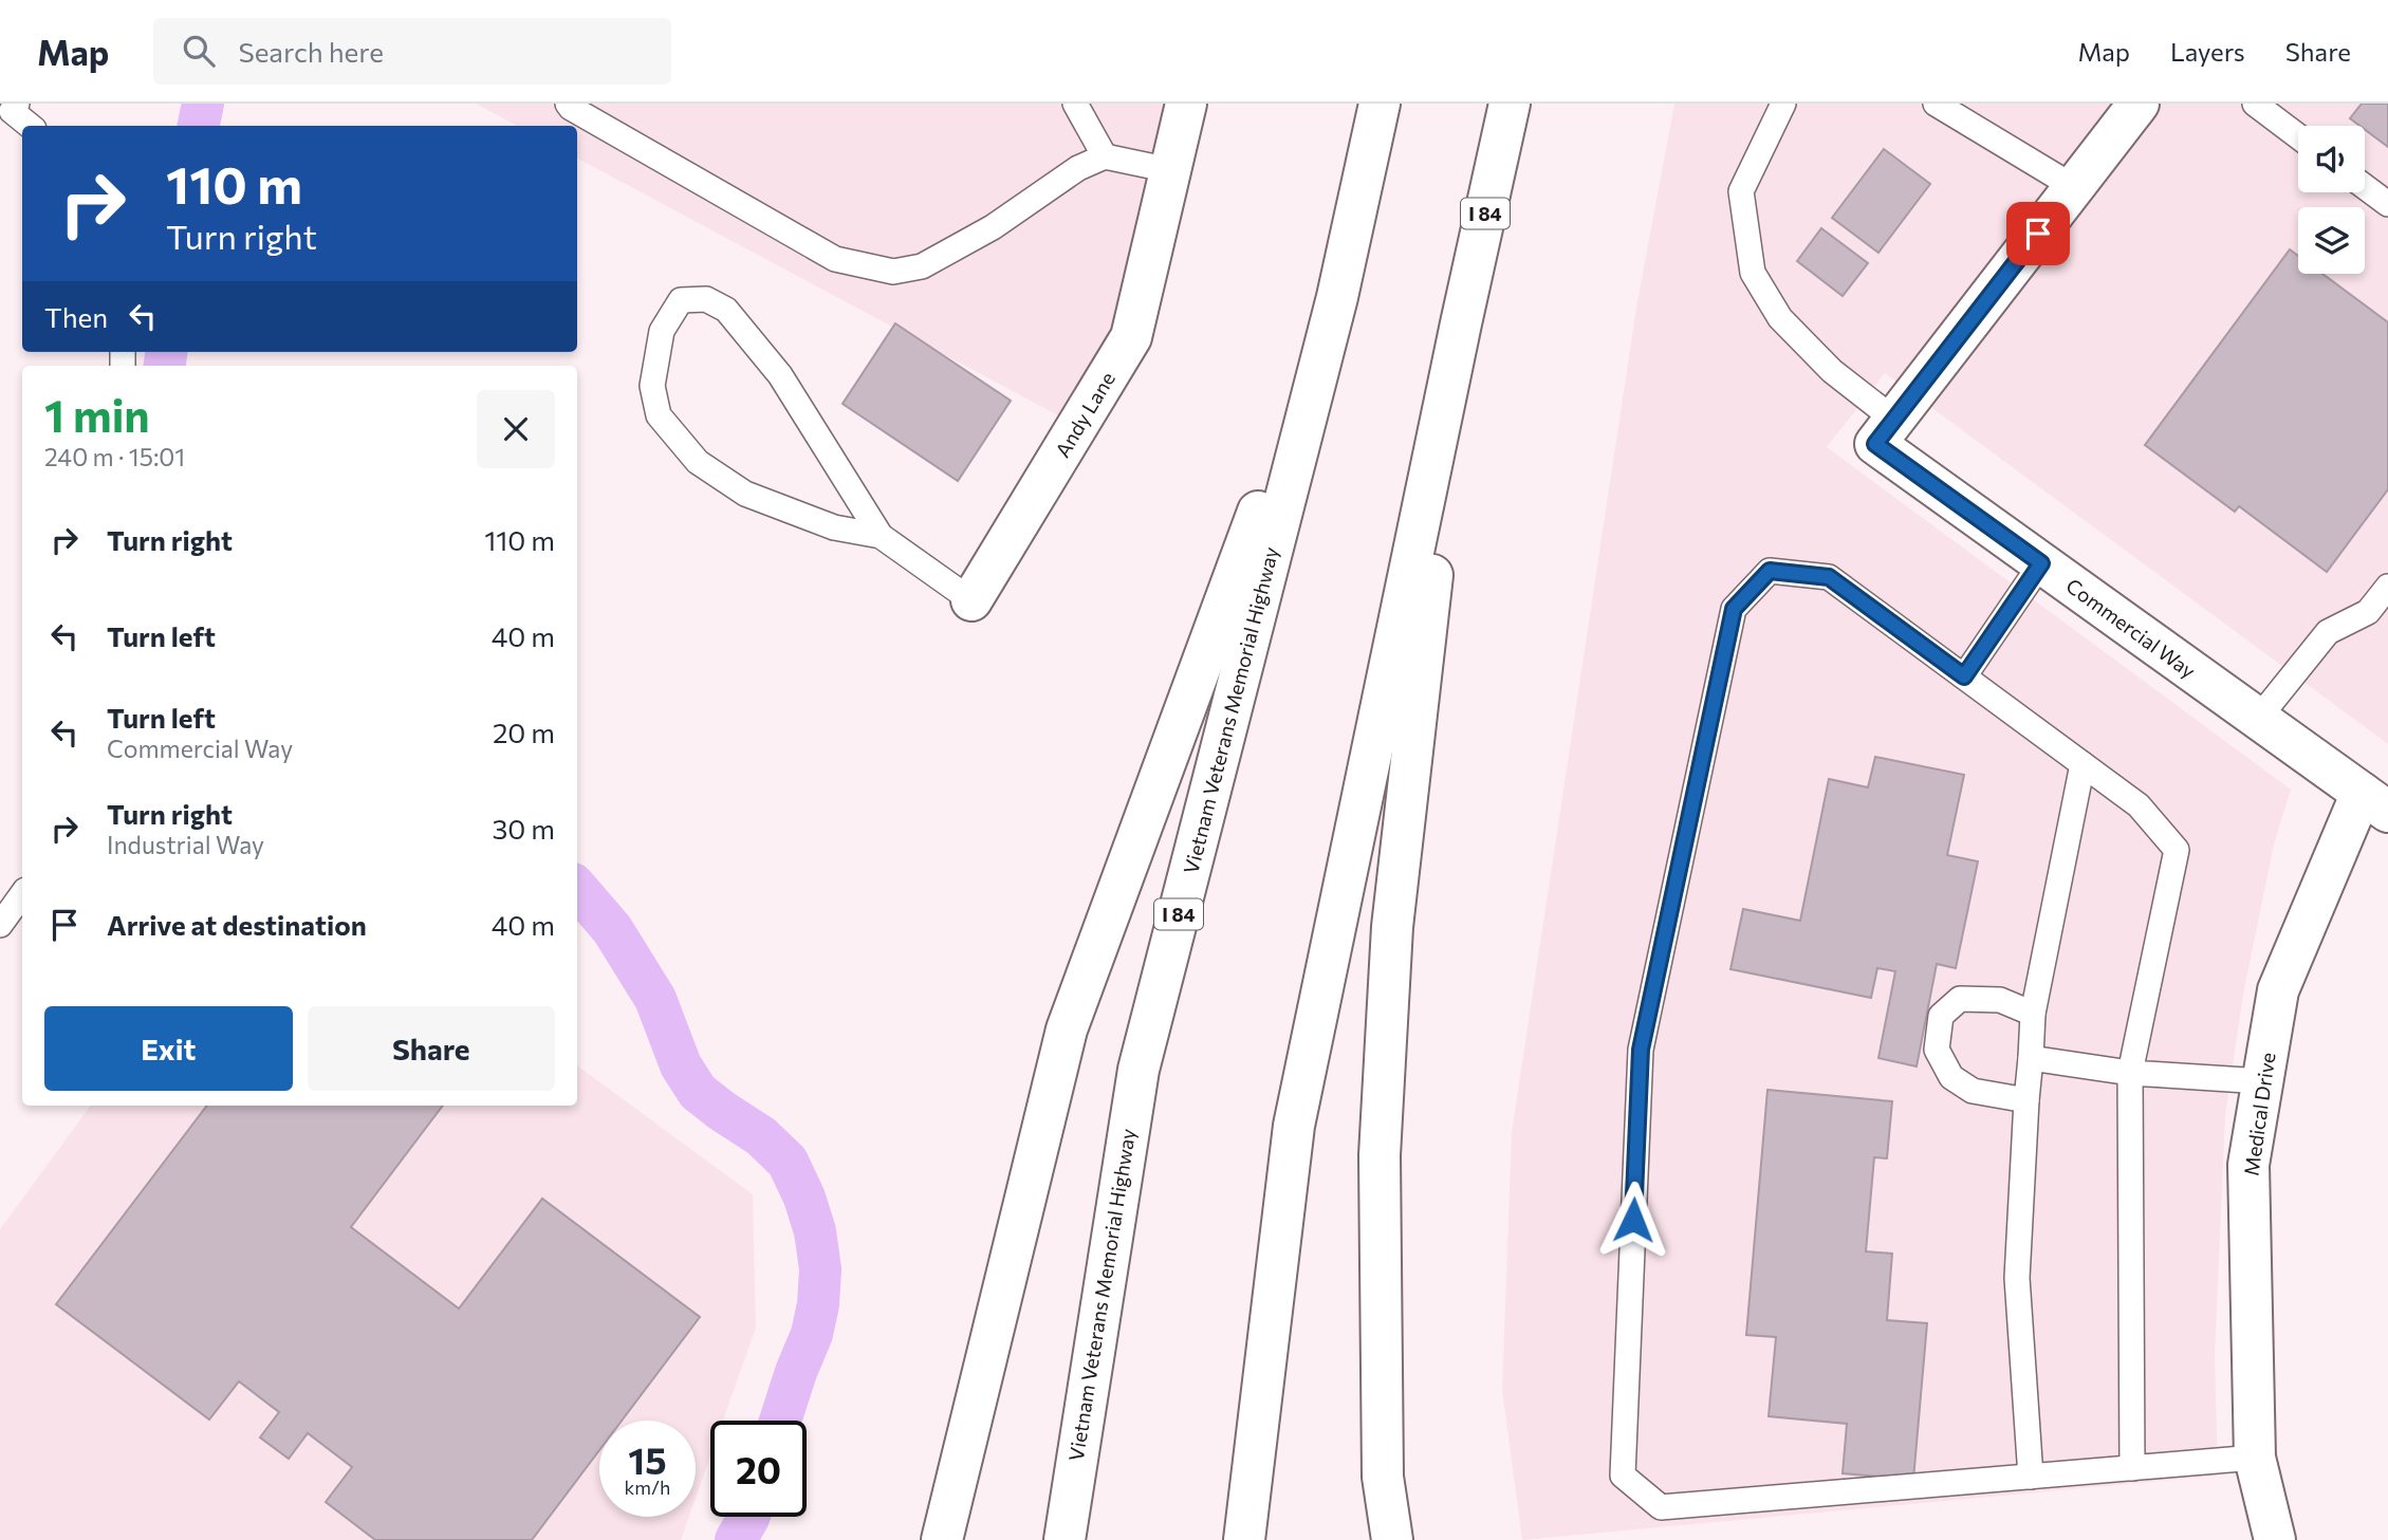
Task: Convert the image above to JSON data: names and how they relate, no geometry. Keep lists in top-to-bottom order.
{
  "streets": {
    "main road": [
      "I 84",
      "Andy Lane",
      "Commercial Way",
      "Vietnam Veterans Memorial Highway",
      "Medical Drive"
    ]
  },
  "crossings": [
    ["Commercial Way", "Medical Drive"]
  ],
  "page": {
    "header": "Map",
    "search": "Search here",
    "nav": ["Map", "Layers", "Share"],
    "turn": ["110 m", "Turn right"],
    "then": "Then",
    "heading": ["1 min", "240 m · 15:01"],
    "list": [
      {
        "name": "Turn right",
        "value": "110 m"
      },
      {
        "name": "Turn left",
        "value": "40 m"
      },
      {
        "name": "Turn left",
        "note": "Commercial Way",
        "value": "20 m"
      },
      {
        "name": "Turn right",
        "note": "Industrial Way",
        "value": "30 m"
      },
      {
        "name": "Arrive at destination",
        "value": "40 m"
      }
    ],
    "buttons": ["Exit", "Share"],
    "speed": "15 km/h",
    "limit": "20"
  }
}
